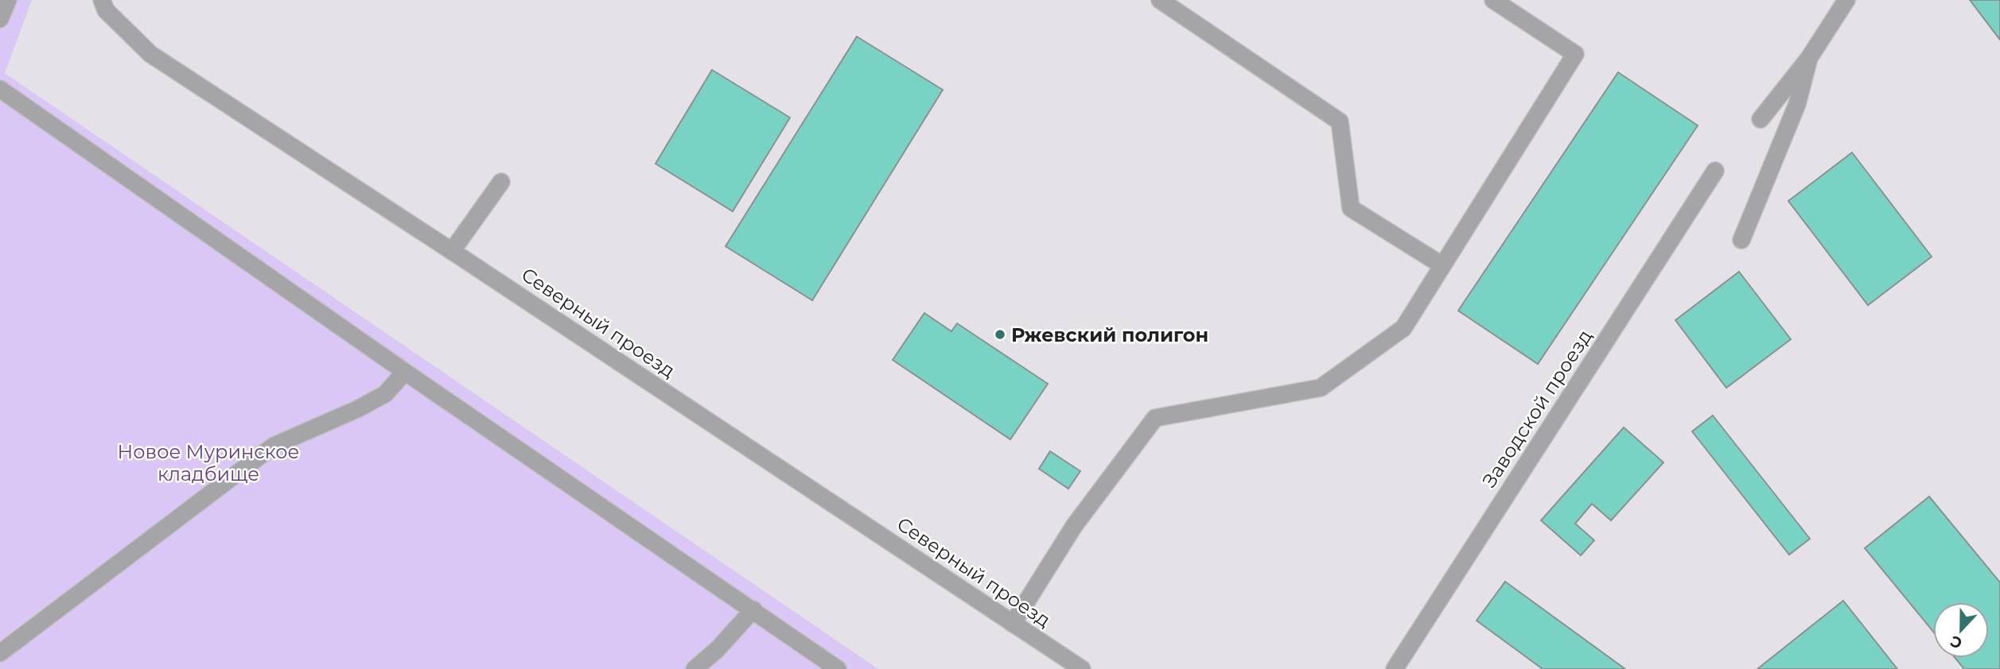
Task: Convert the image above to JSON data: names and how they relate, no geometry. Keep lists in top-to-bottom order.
{
  "streets": {
    "street": ["Северный проезд", "Заводской проезд"]
  },
  "parks": ["Новое Муринское кладбище"],
  "places": ["Ржевский полигон"],
  "north": "bottom"
}
